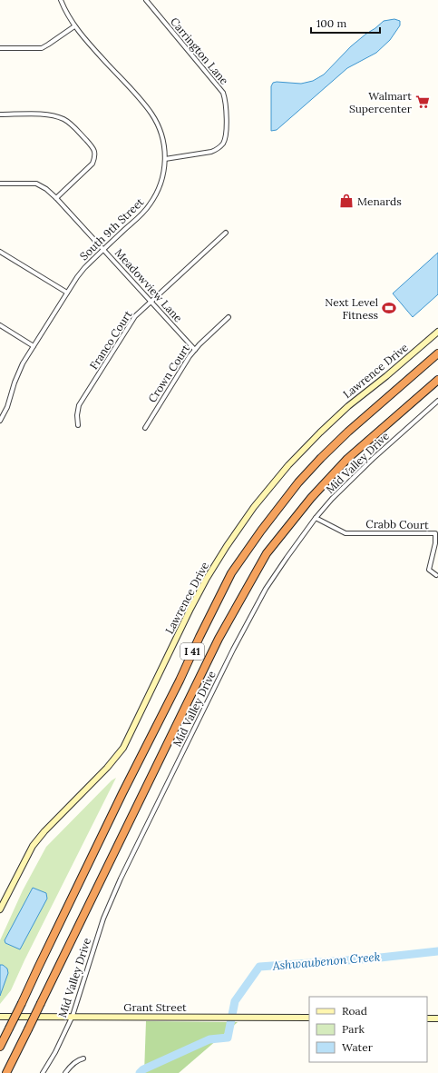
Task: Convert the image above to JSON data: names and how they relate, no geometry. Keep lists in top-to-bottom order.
{
  "streets": {
    "highway": ["I 41"],
    "main road": ["Lawrence Drive", "Grant Street"],
    "street": [
      "Carrington Lane",
      "South 9th Street",
      "Meadowview Lane",
      "Franco Court",
      "Crown Court",
      "Mid Valley Drive",
      "Crabb Court"
    ]
  },
  "crossings": [
    ["Carrington Lane", "South 9th Street"],
    ["South 9th Street", "Meadowview Lane"],
    ["Meadowview Lane", "Franco Court"],
    ["Meadowview Lane", "Crown Court"],
    ["Mid Valley Drive", "Crabb Court"],
    ["Mid Valley Drive", "Grant Street"]
  ],
  "water": ["Ashwaubenon Creek"],
  "places": {
    "supermarket": ["Walmart Supercenter"],
    "shop": ["Menards"],
    "sports": ["Next Level Fitness"]
  },
  "legend": ["Road", "Park", "Water"],
  "scale_bar": "100 m"
}
